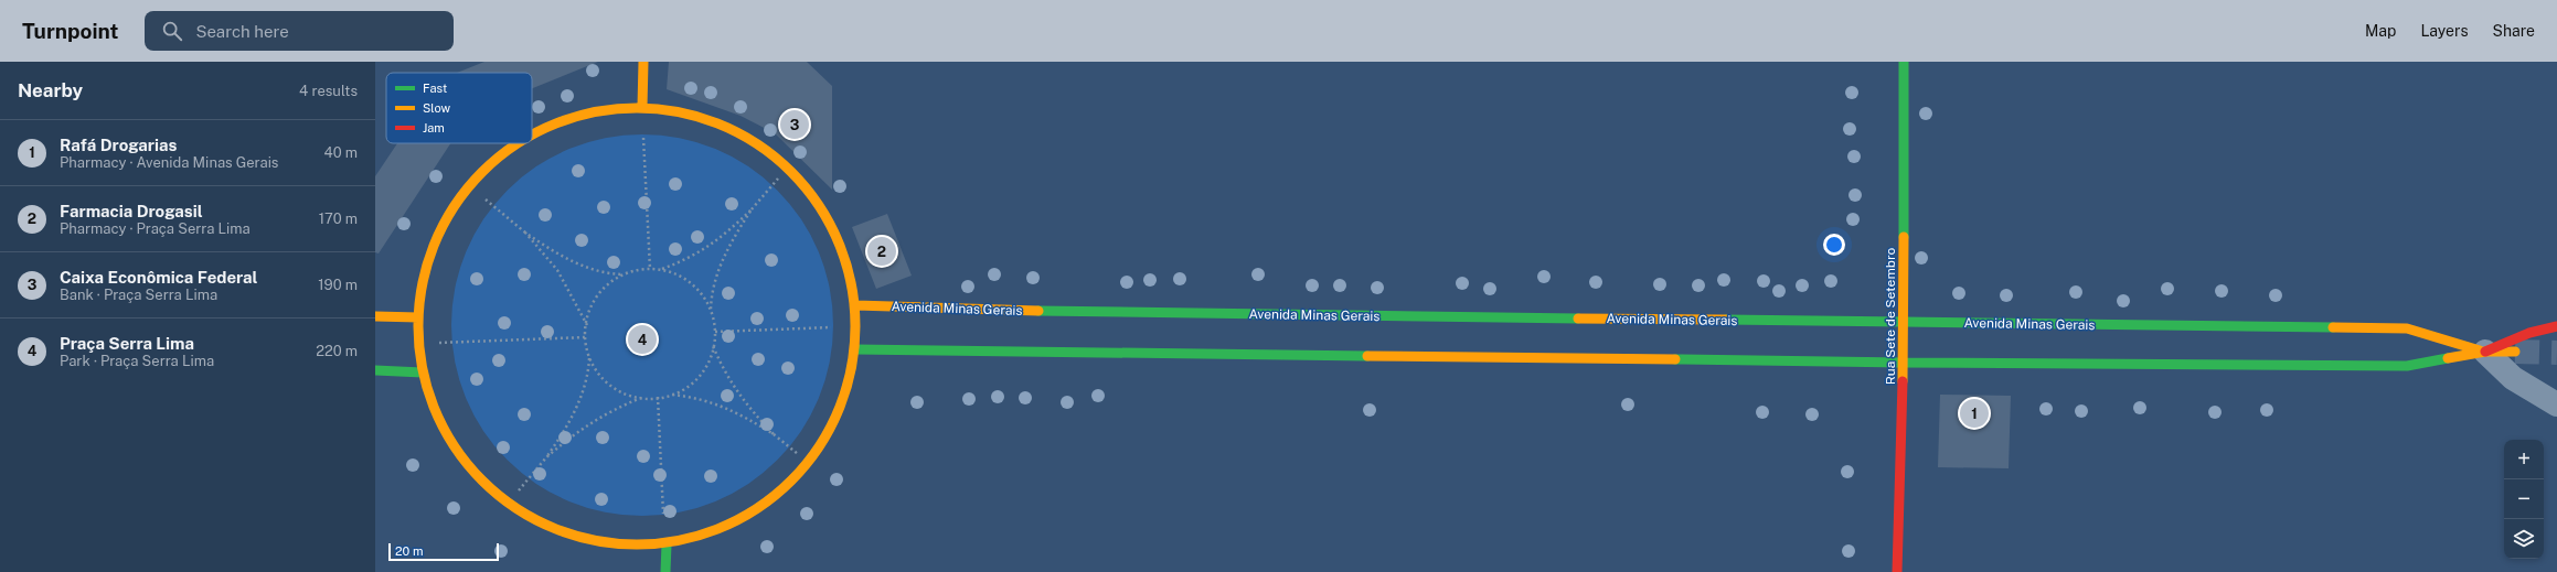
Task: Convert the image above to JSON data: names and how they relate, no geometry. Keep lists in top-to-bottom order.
{
  "streets": {
    "main road": ["Avenida Minas Gerais", "Rua Sete de Setembro"]
  },
  "crossings": [
    ["Avenida Minas Gerais", "Rua Sete de Setembro"]
  ],
  "legend": ["Fast", "Slow", "Jam"],
  "scale_bar": "20 m",
  "page": {
    "header": "Turnpoint",
    "search": "Search here",
    "nav": ["Map", "Layers", "Share"],
    "heading": ["Nearby", "4 results"],
    "pins": [
      "3",
      "2",
      "4",
      "1"
    ],
    "list": [
      {
        "mark": "1",
        "name": "Rafá Drogarias",
        "note": "Pharmacy · Avenida Minas Gerais",
        "value": "40 m"
      },
      {
        "mark": "2",
        "name": "Farmacia Drogasil",
        "note": "Pharmacy · Praça Serra Lima",
        "value": "170 m"
      },
      {
        "mark": "3",
        "name": "Caixa Econômica Federal",
        "note": "Bank · Praça Serra Lima",
        "value": "190 m"
      },
      {
        "mark": "4",
        "name": "Praça Serra Lima",
        "note": "Park · Praça Serra Lima",
        "value": "220 m"
      }
    ],
    "map_buttons": ["+", "−"],
    "scale": "20 m"
  }
}
